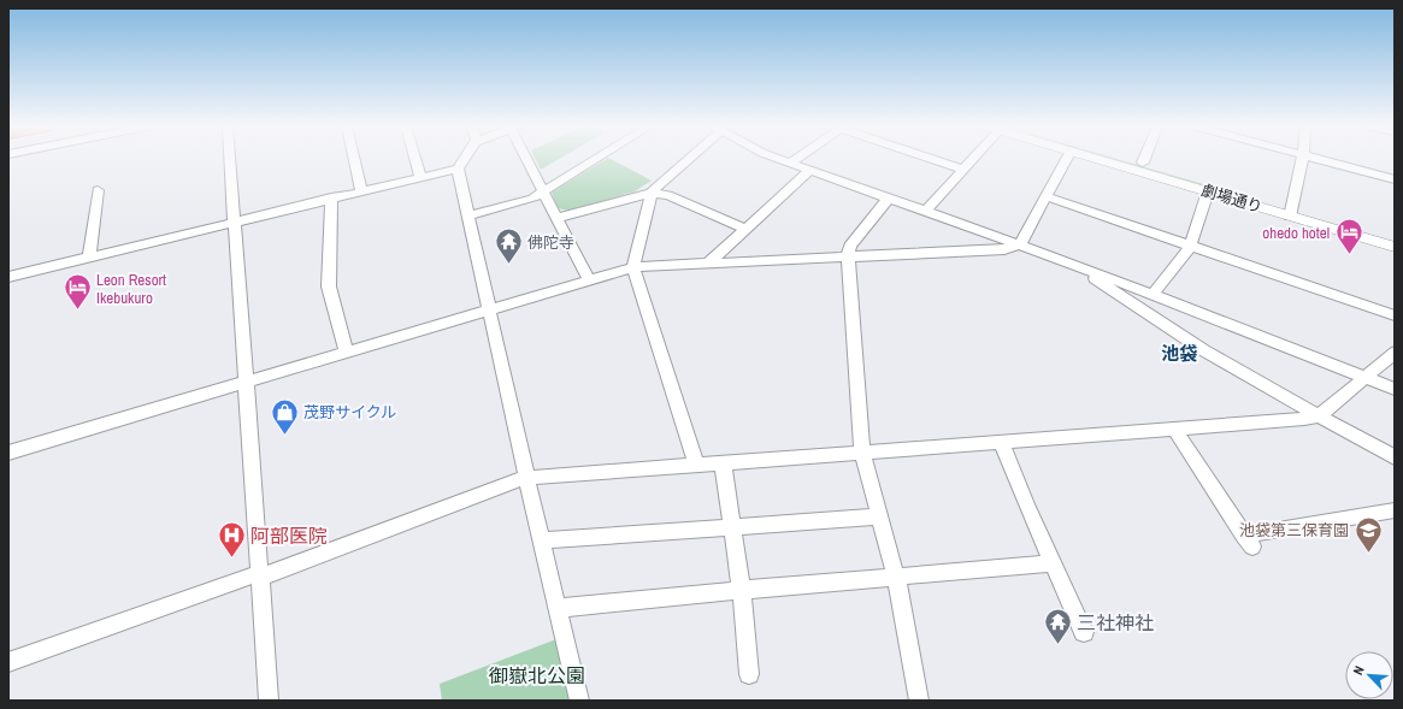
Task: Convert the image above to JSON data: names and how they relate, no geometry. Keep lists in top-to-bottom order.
{
  "streets": {
    "street": ["劇場通り"]
  },
  "districts": ["池袋"],
  "parks": ["御嶽北公園"],
  "places": {
    "hotel": ["ohedo hotel", "Leon Resort Ikebukuro"],
    "temple": ["佛陀寺", "三社神社"],
    "shop": ["茂野サイクル"],
    "school or university": ["池袋第三保育園"],
    "hospital": ["阿部医院"]
  },
  "north": "top left"
}
